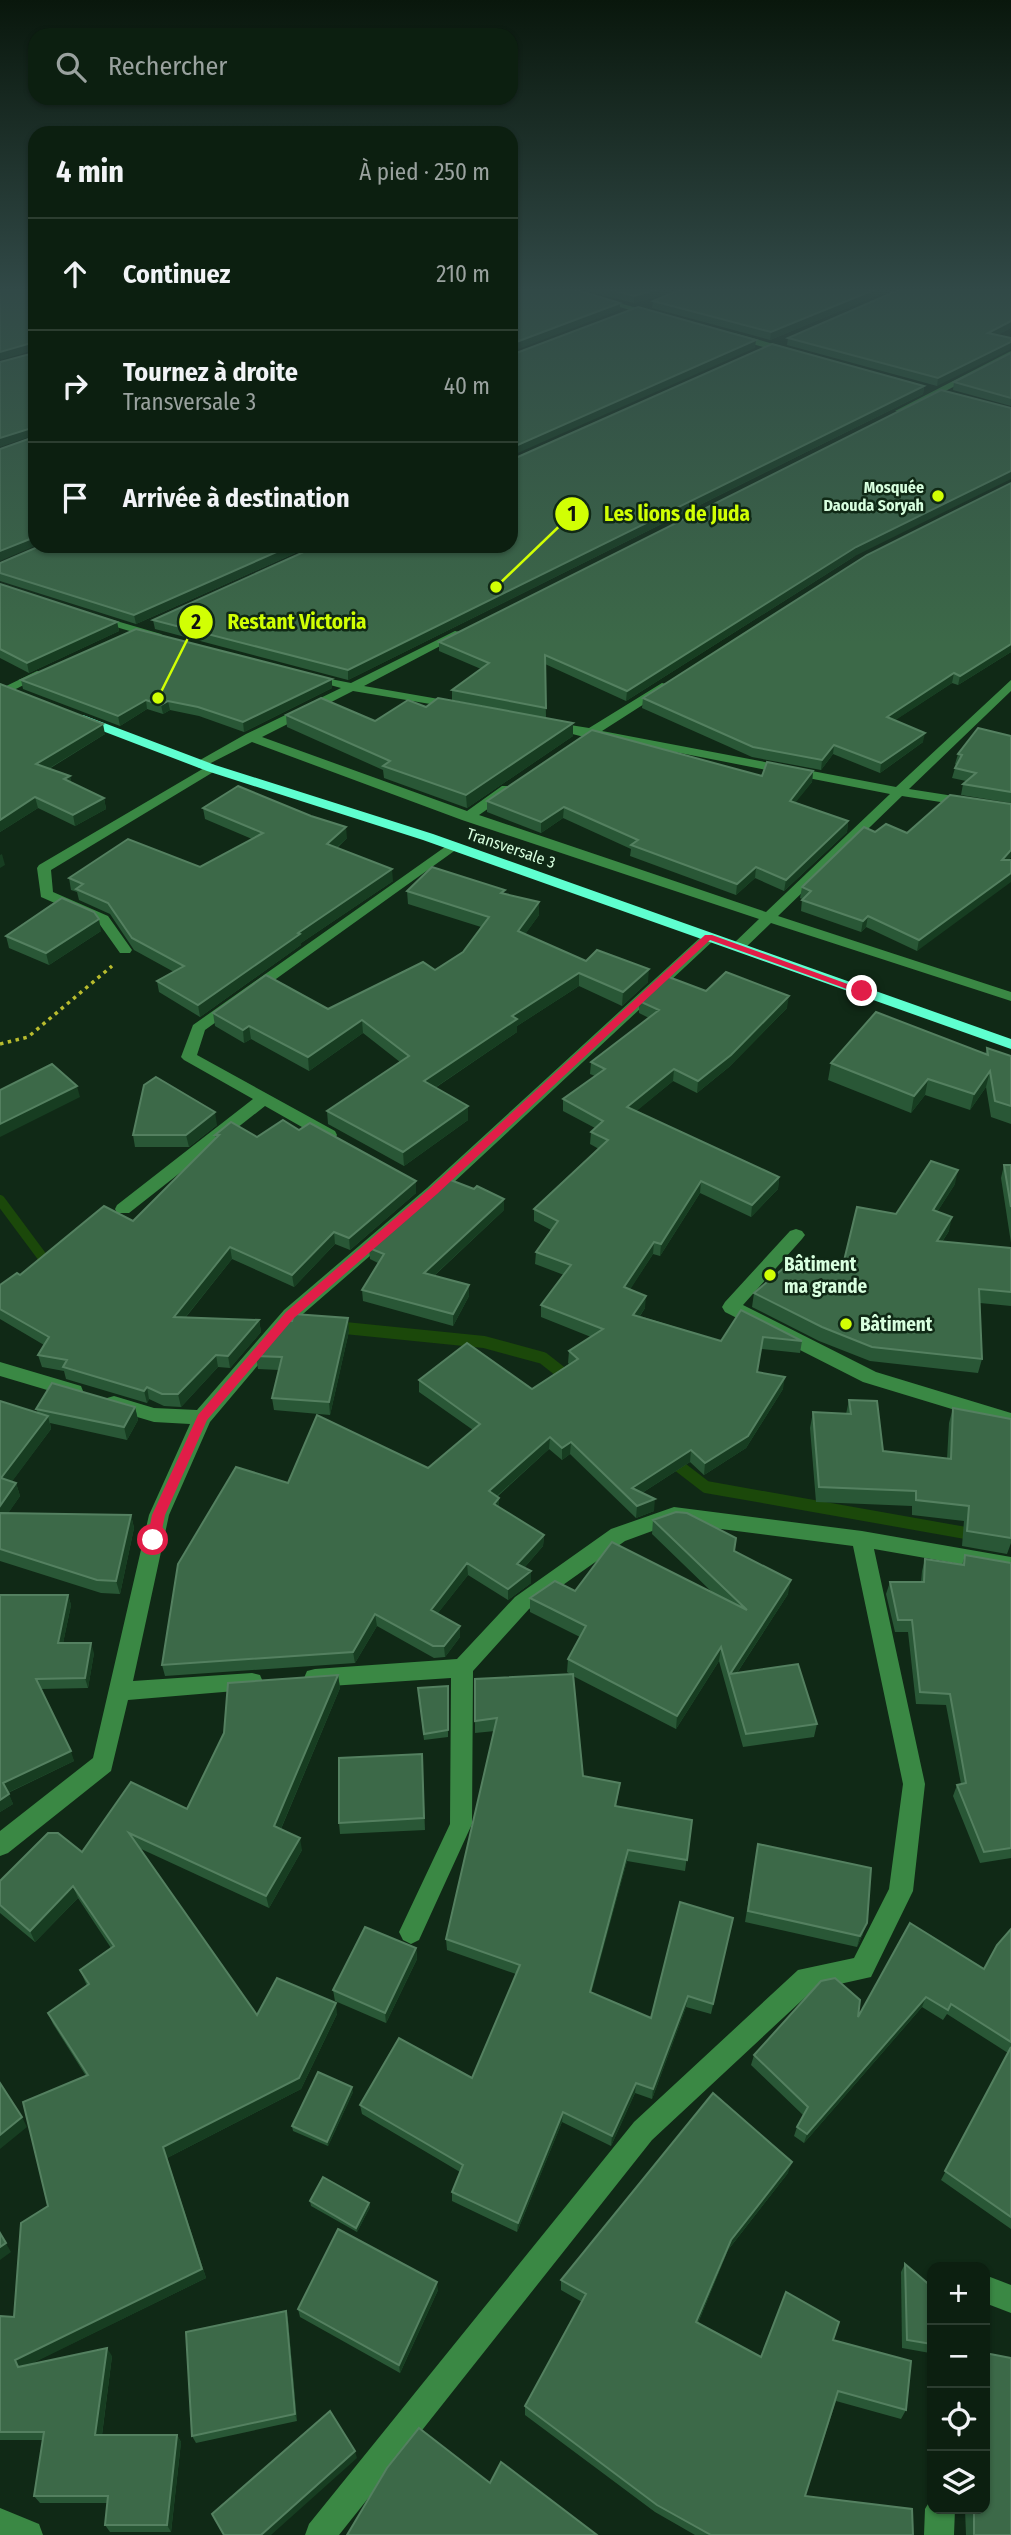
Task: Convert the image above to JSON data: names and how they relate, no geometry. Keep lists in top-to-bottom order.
{
  "streets": {
    "main road": ["Transversale 3"]
  },
  "places": [
    "Mosquée Daouda Soryah",
    "Les lions de Juda",
    "Restant Victoria",
    "Bâtiment ma grande",
    "Bâtiment"
  ],
  "page": {
    "search": "Rechercher",
    "heading": ["4 min", "À pied · 250 m"],
    "list": [
      ["Continuez", "210 m"],
      ["Tournez à droite", "Transversale 3", "40 m"],
      "Arrivée à destination"
    ],
    "map_buttons": ["+", "−"]
  }
}
